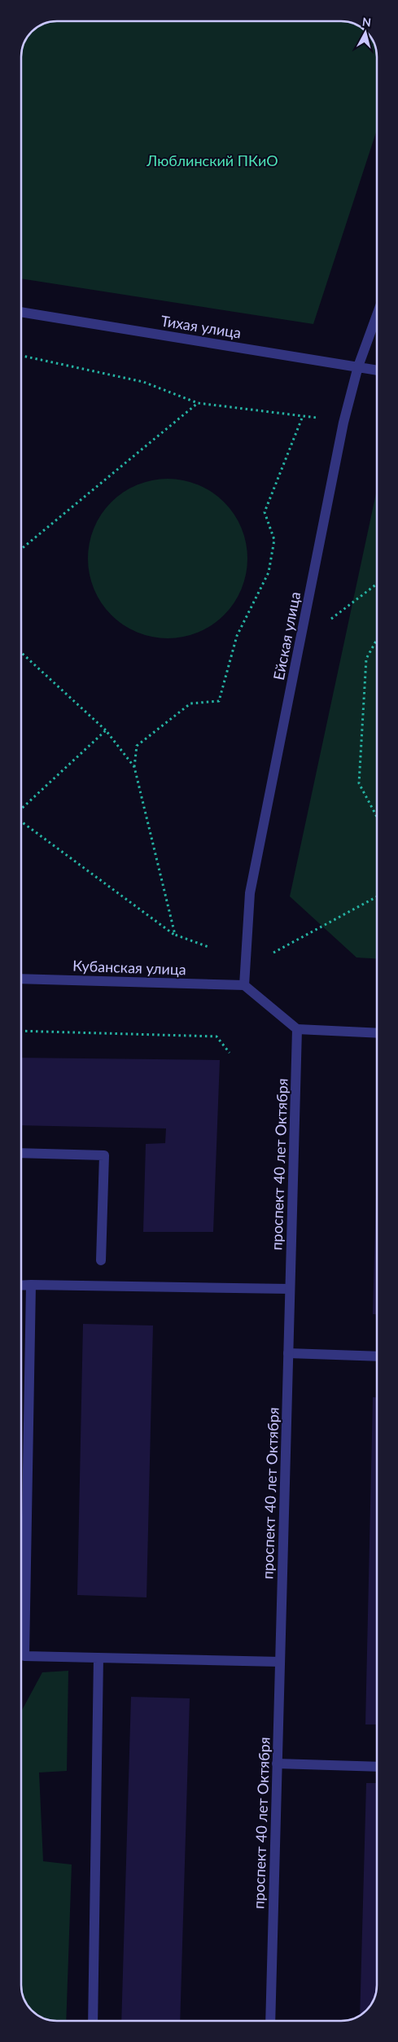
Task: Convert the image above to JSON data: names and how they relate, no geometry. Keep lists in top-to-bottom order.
{
  "streets": {
    "street": [
      "Тихая улица",
      "Ейская улица",
      "Кубанская улица",
      "проспект 40 лет Октября"
    ]
  },
  "crossings": [
    ["Тихая улица", "Ейская улица"],
    ["Ейская улица", "Кубанская улица"]
  ],
  "parks": ["Люблинский ПКиО"],
  "north": "top"
}
